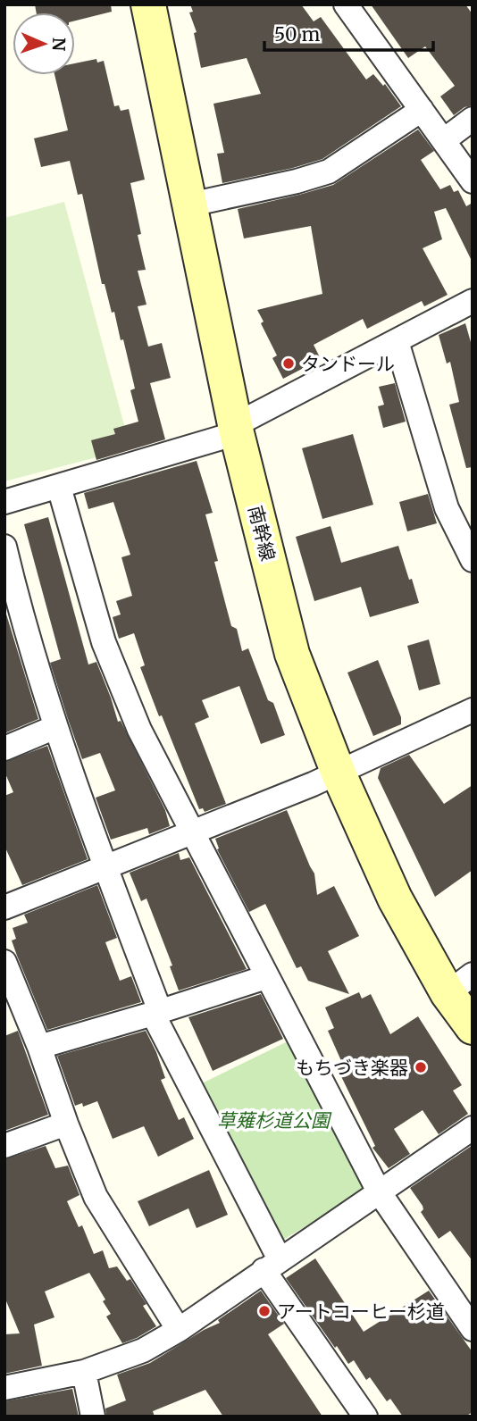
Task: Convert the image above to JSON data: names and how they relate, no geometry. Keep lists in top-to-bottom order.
{
  "streets": {
    "main road": ["南幹線"]
  },
  "parks": ["草薙杉道公園"],
  "places": ["タンドール", "もちづき楽器", "アートコーヒー杉道"],
  "scale_bar": "50 m",
  "north": "right"
}
